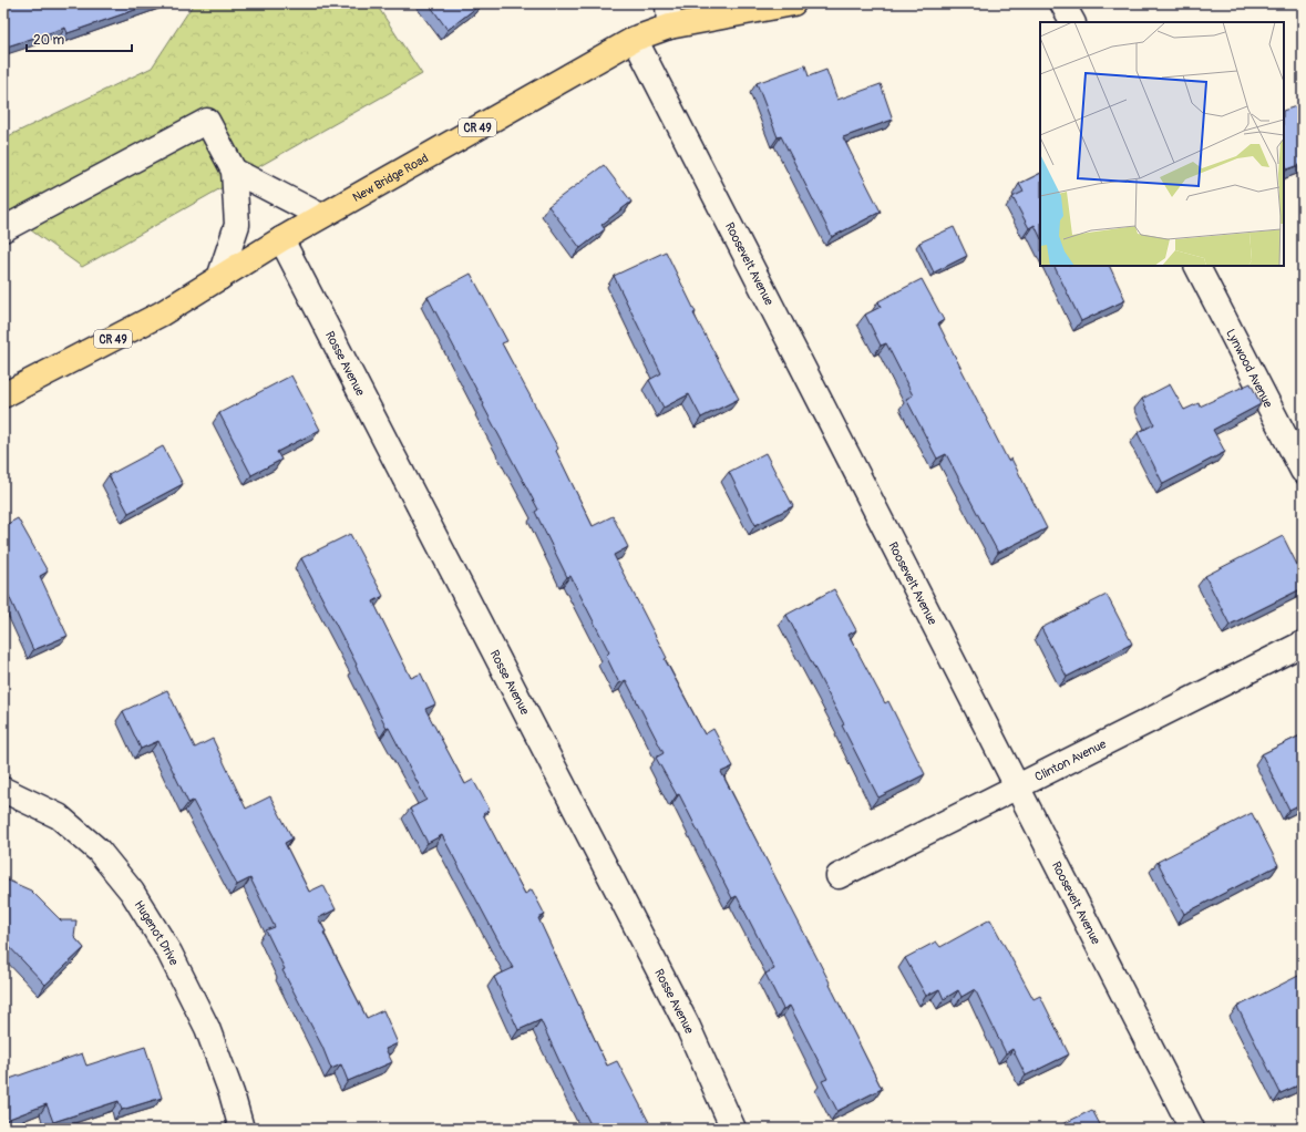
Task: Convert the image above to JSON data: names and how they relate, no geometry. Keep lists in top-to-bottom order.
{
  "streets": {
    "main road": ["CR 49", "New Bridge Road"],
    "street": [
      "Roosevelt Avenue",
      "Rosse Avenue",
      "Lynwood Avenue",
      "Clinton Avenue",
      "Hugenot Drive"
    ]
  },
  "crossings": [
    ["New Bridge Road", "Roosevelt Avenue"],
    ["New Bridge Road", "Rosse Avenue"],
    ["Roosevelt Avenue", "Clinton Avenue"]
  ],
  "scale_bar": "20 m"
}
